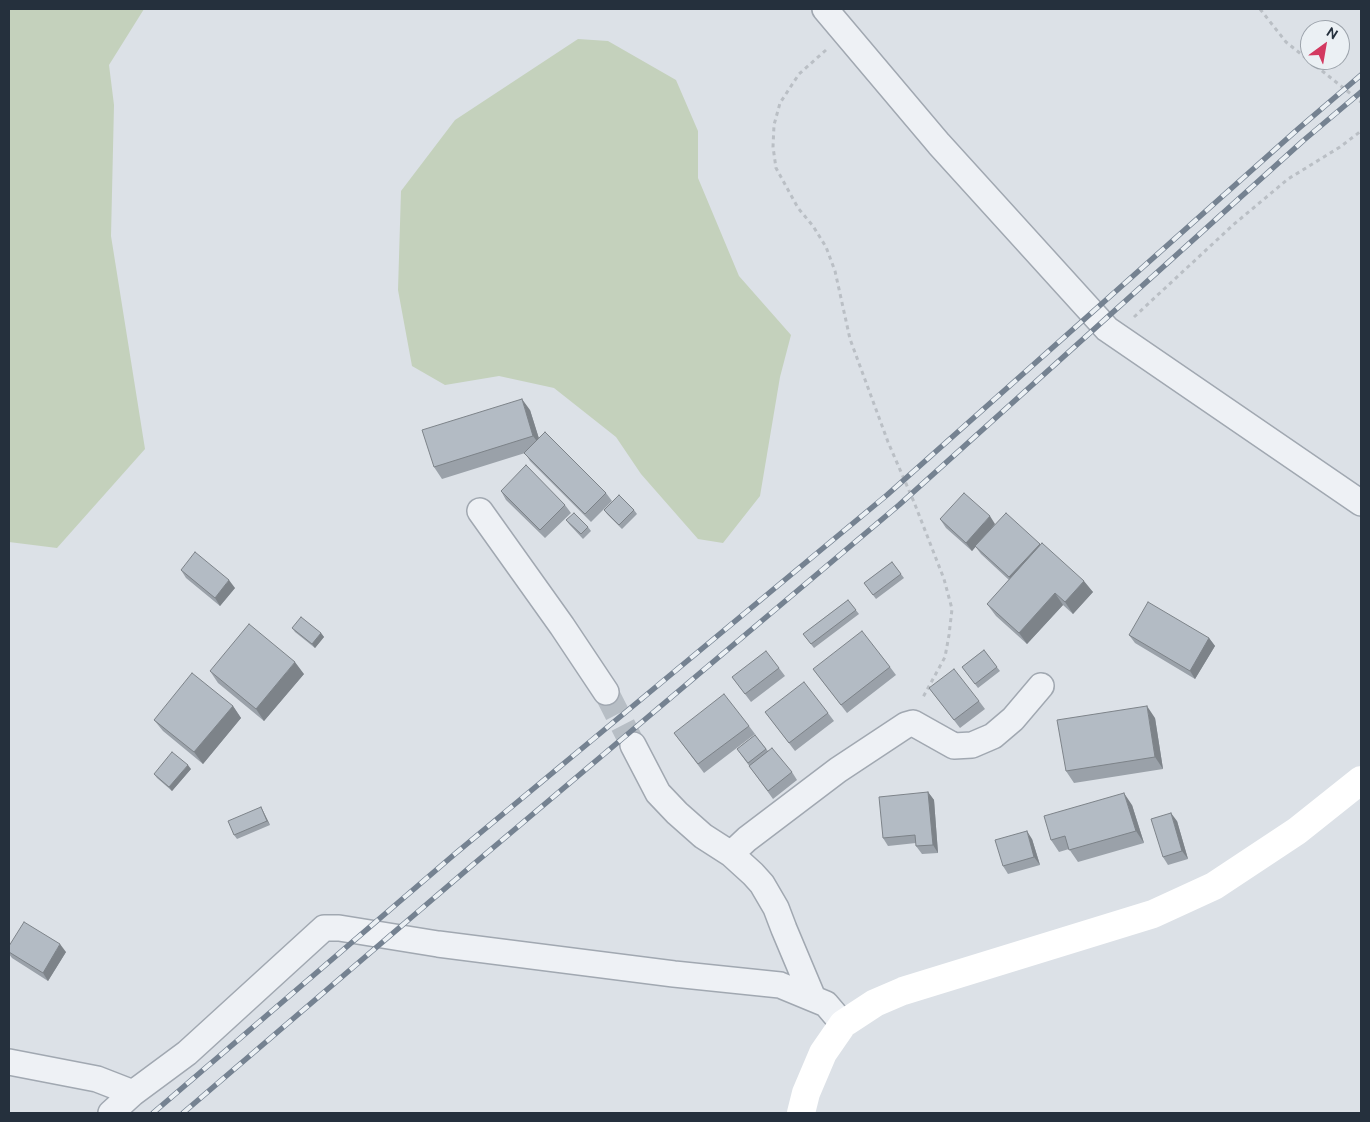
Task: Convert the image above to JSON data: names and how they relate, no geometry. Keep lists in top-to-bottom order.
{
  "north": "top right"
}
